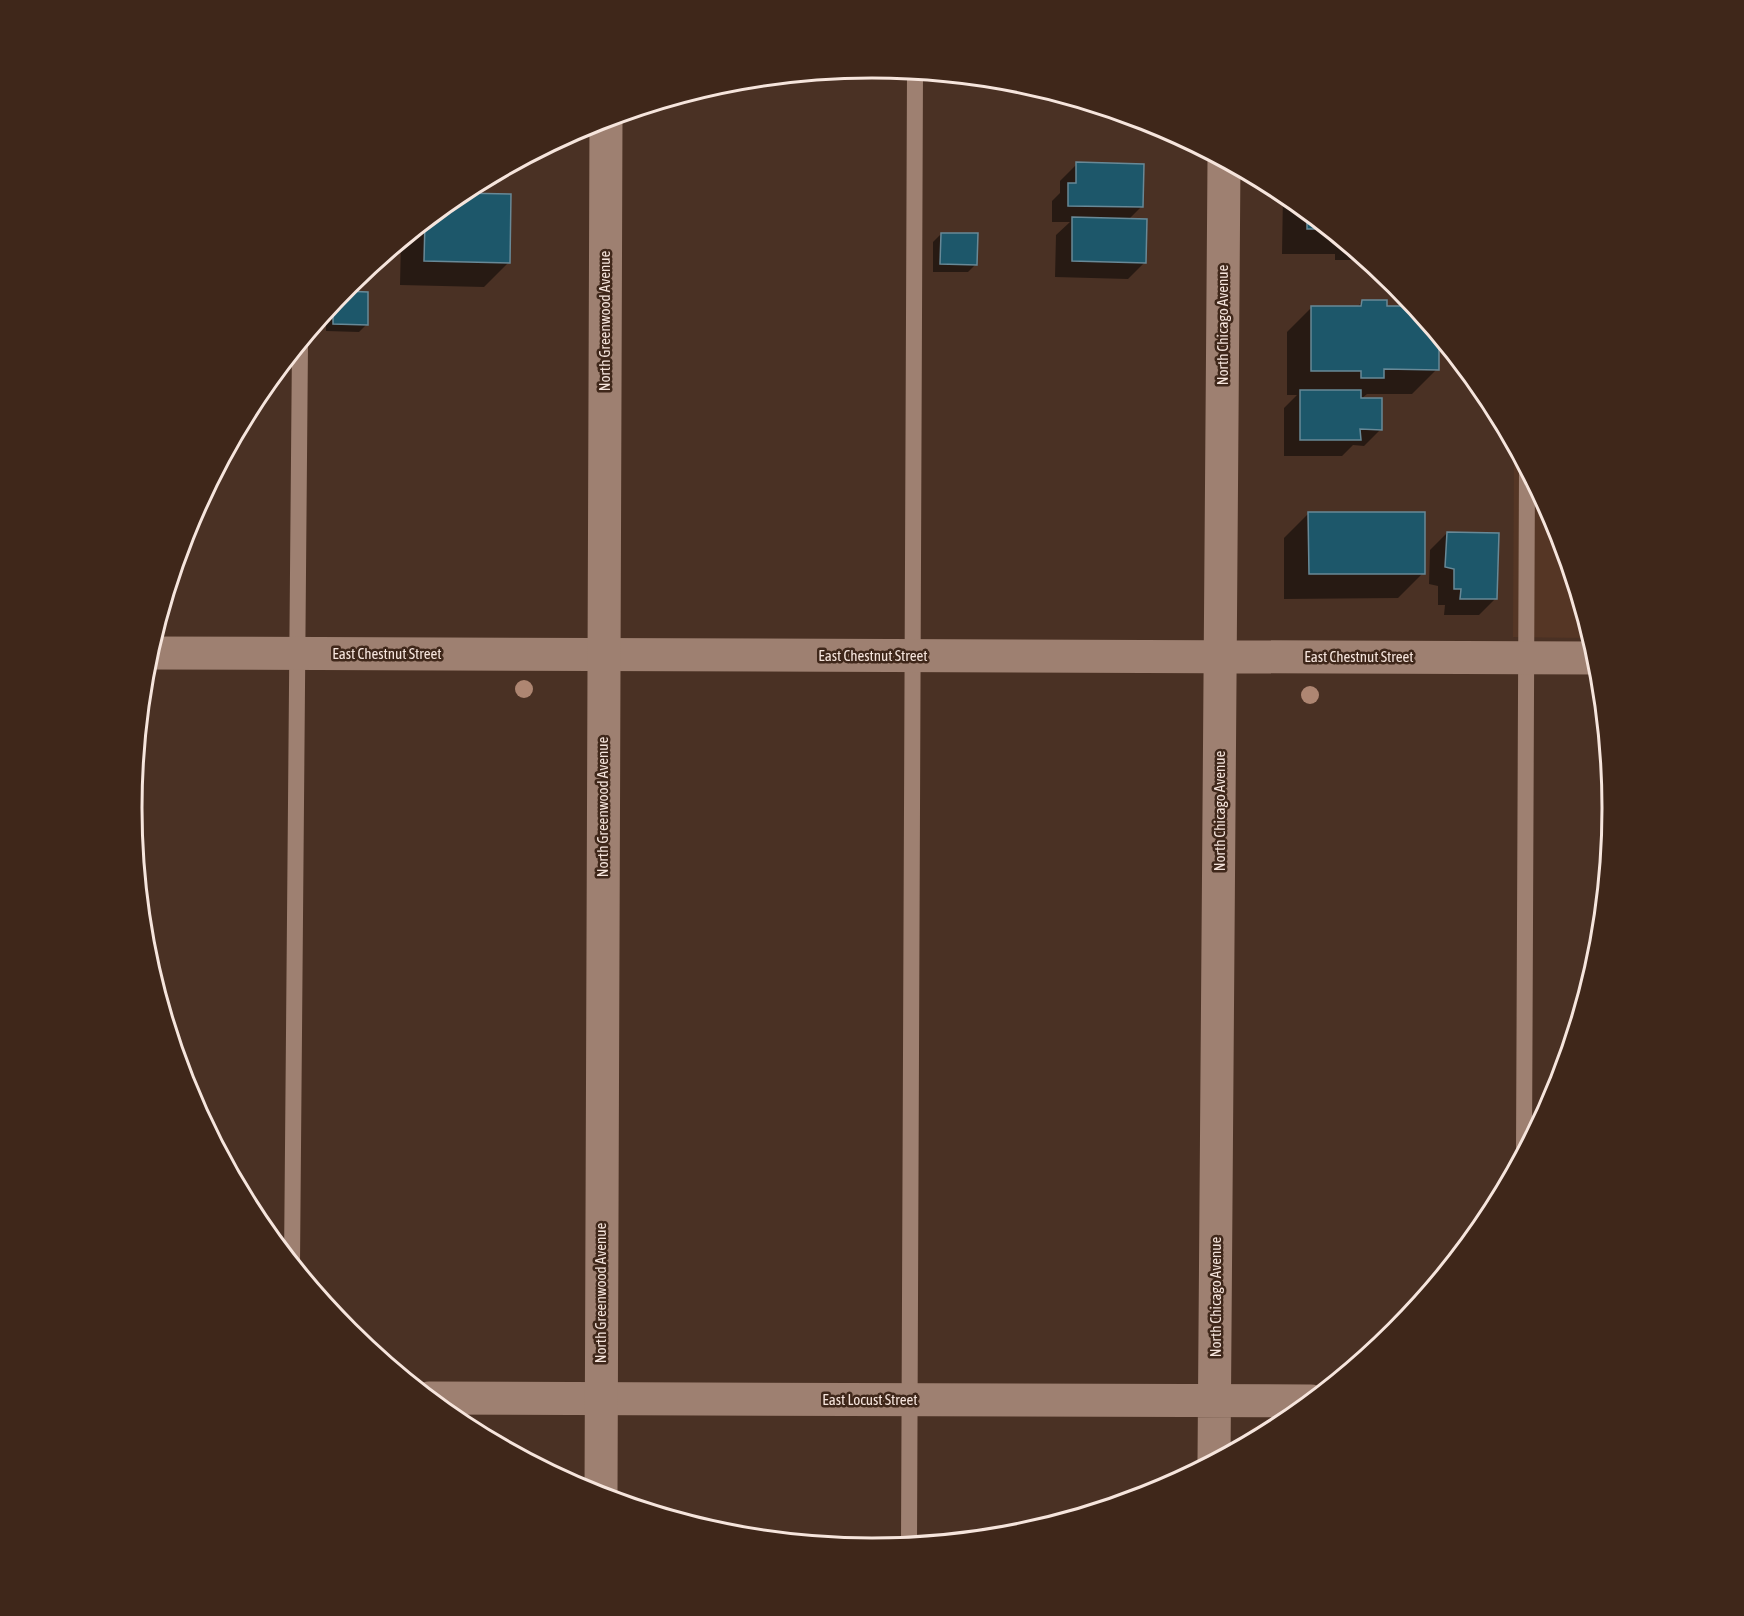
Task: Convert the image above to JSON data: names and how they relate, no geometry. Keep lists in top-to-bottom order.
{
  "streets": {
    "street": [
      "North Greenwood Avenue",
      "North Chicago Avenue",
      "East Chestnut Street",
      "East Locust Street"
    ]
  },
  "crossings": [
    ["North Greenwood Avenue", "East Chestnut Street"],
    ["North Greenwood Avenue", "East Locust Street"],
    ["North Chicago Avenue", "East Chestnut Street"],
    ["North Chicago Avenue", "East Locust Street"]
  ]
}
